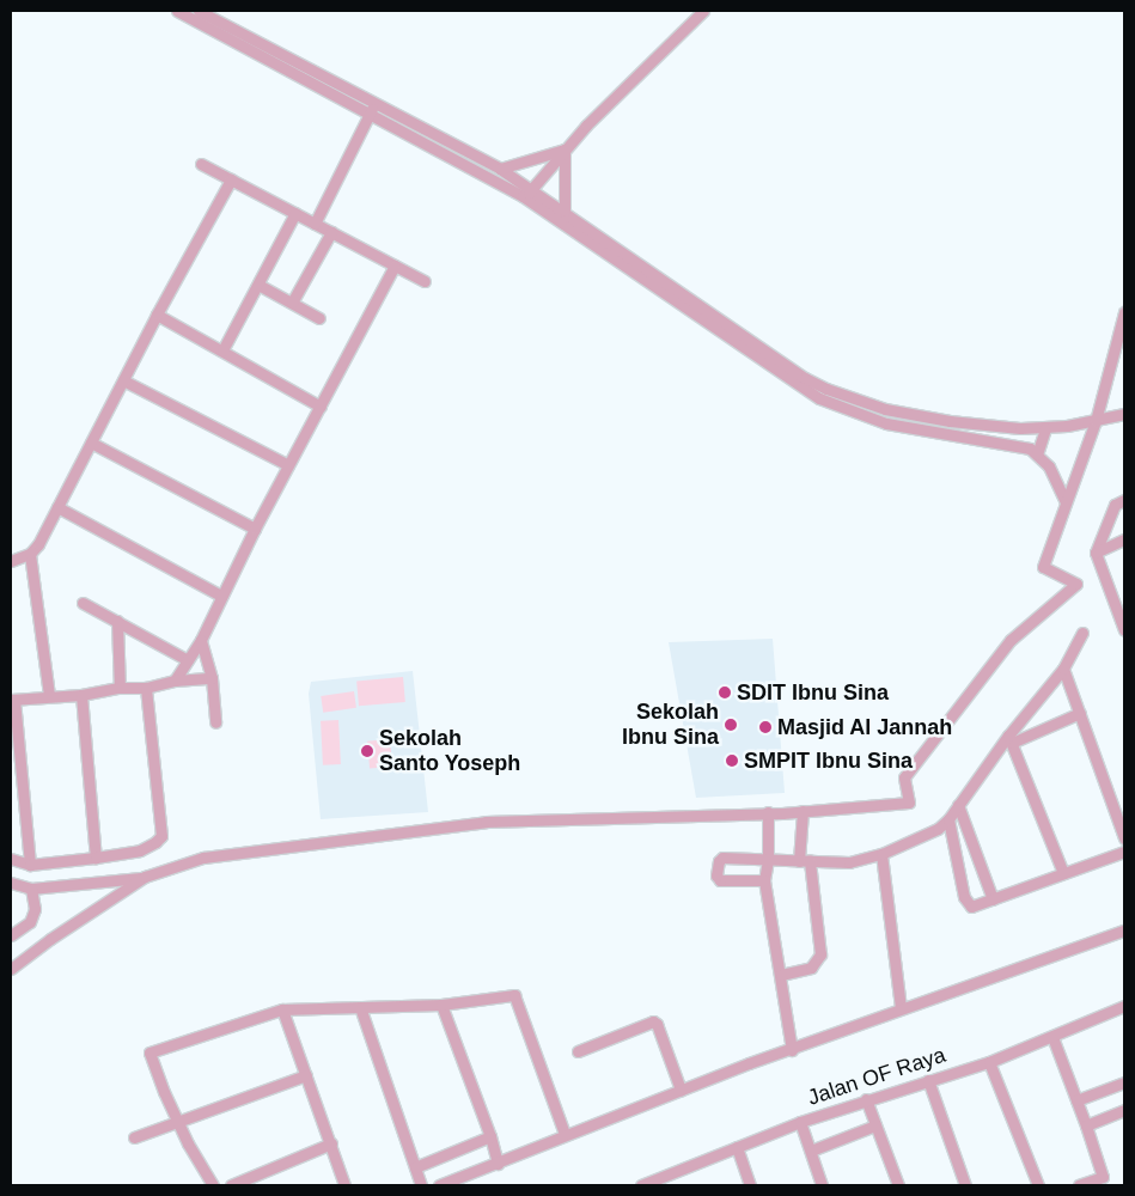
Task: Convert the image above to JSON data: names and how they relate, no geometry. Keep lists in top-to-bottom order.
{
  "streets": {
    "street": ["Jalan OF Raya"]
  },
  "places": [
    "SDIT Ibnu Sina",
    "Sekolah Ibnu Sina",
    "Masjid Al Jannah",
    "Sekolah Santo Yoseph",
    "SMPIT Ibnu Sina"
  ]
}
